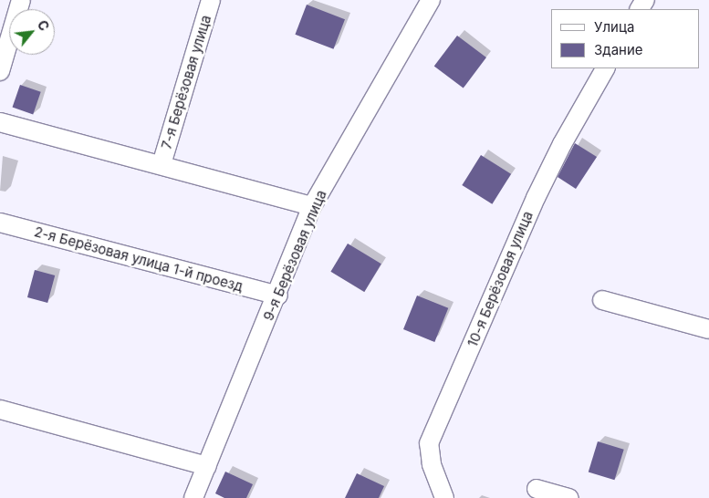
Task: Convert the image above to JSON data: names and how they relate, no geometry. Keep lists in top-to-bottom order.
{
  "streets": {
    "street": [
      "7-я Берёзовая улица",
      "9-я Берёзовая улица",
      "2-я Берёзовая улица 1-й проезд",
      "10-я Берёзовая улица"
    ]
  },
  "crossings": [
    ["9-я Берёзовая улица", "2-я Берёзовая улица 1-й проезд"]
  ],
  "legend": ["Улица", "Здание"],
  "north": "top right"
}
